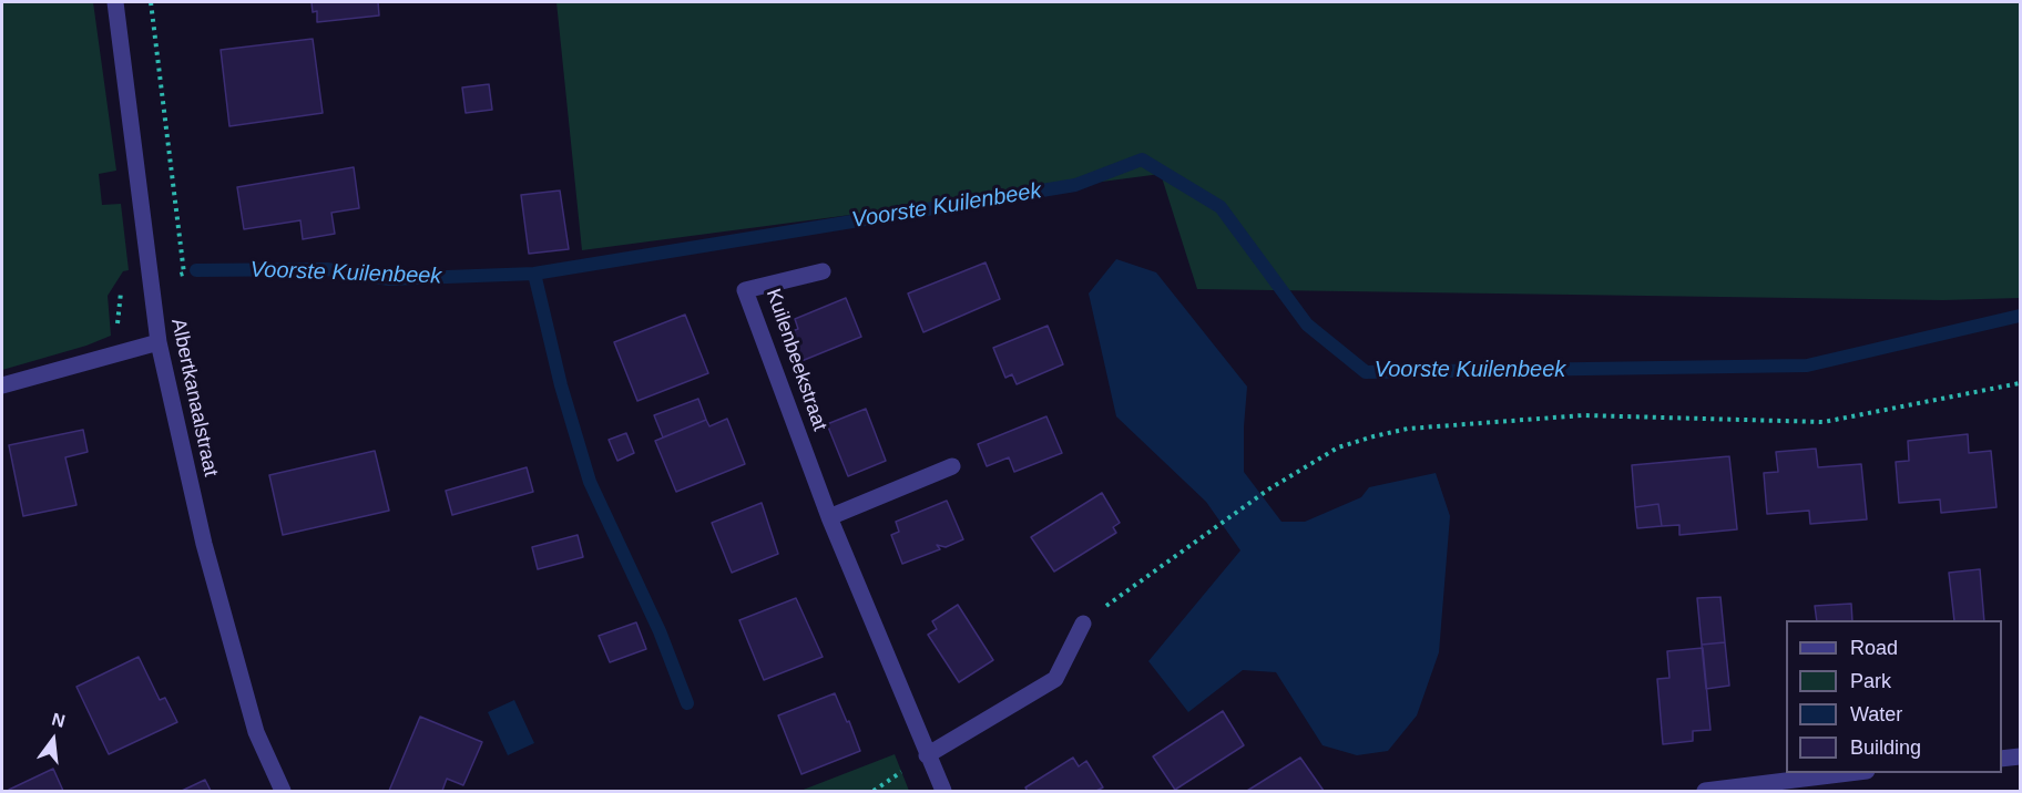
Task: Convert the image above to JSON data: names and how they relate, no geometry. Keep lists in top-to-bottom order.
{
  "streets": {
    "street": ["Kuilenbeekstraat", "Albertkanaalstraat"]
  },
  "water": ["Voorste Kuilenbeek"],
  "legend": [
    "Road",
    "Park",
    "Water",
    "Building"
  ],
  "north": "top"
}
